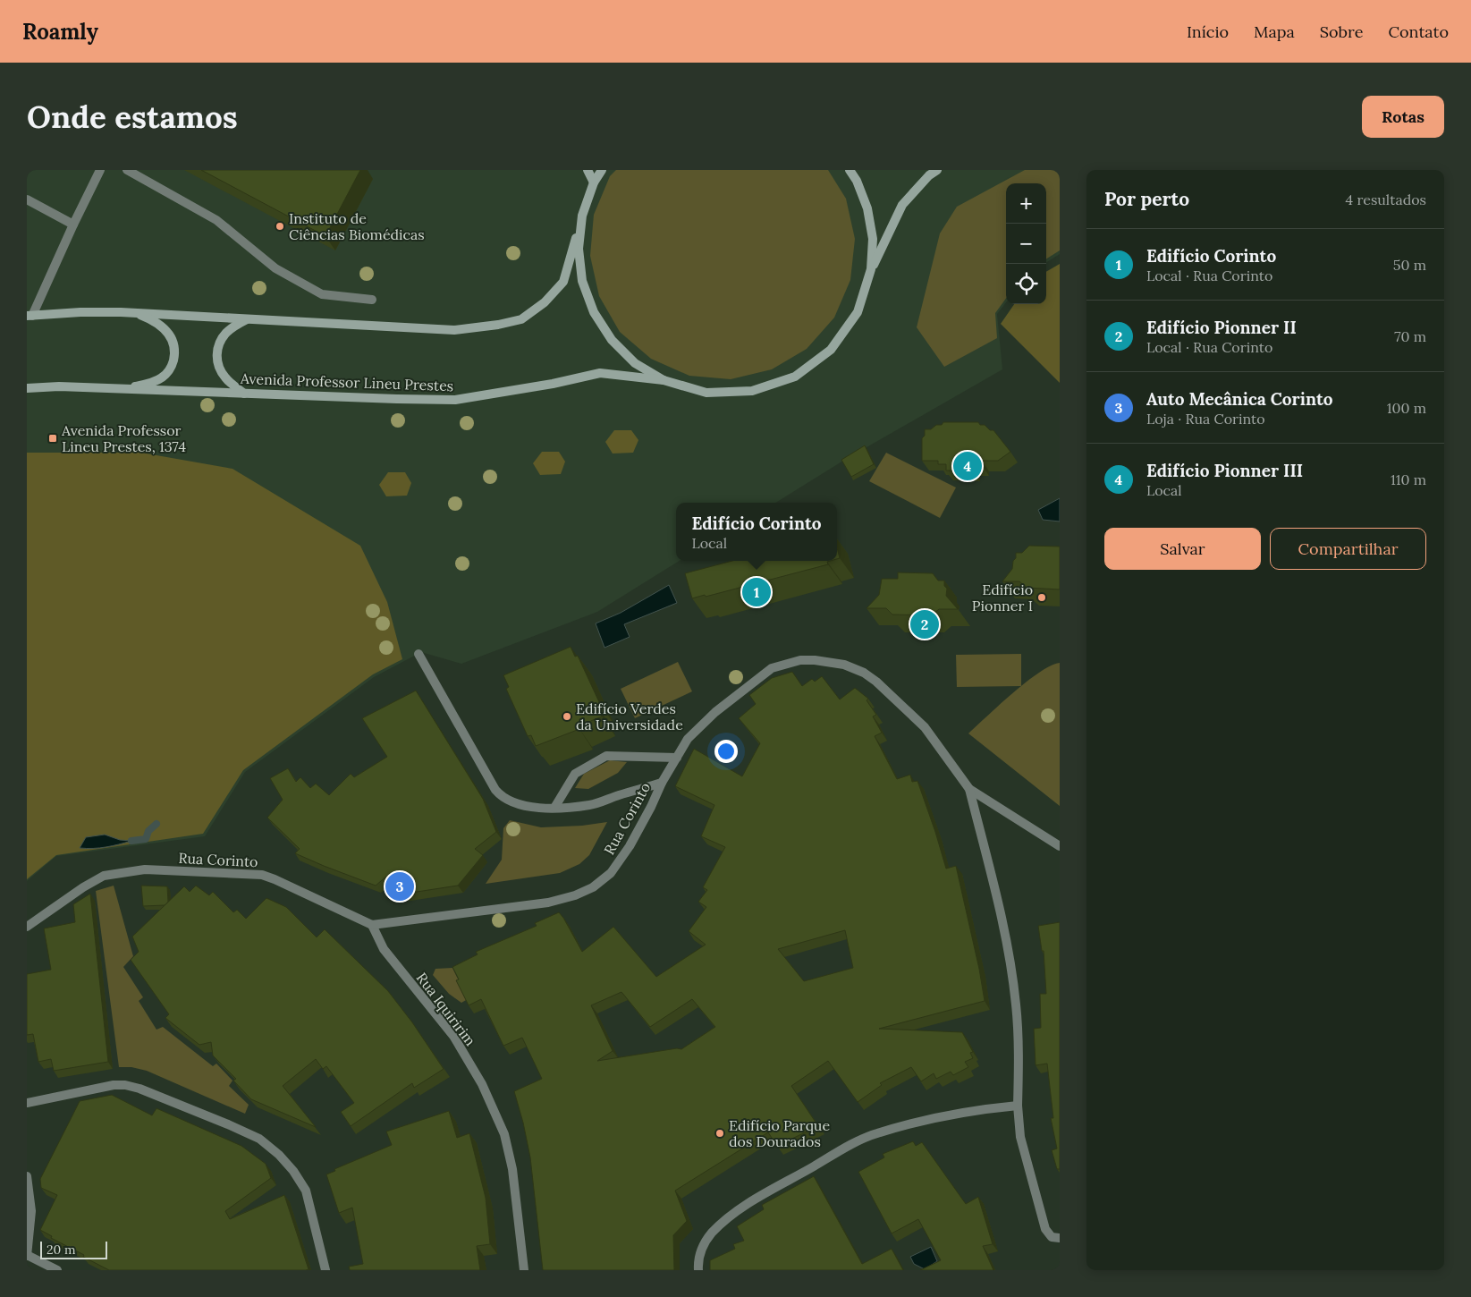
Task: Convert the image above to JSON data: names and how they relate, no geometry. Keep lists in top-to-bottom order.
{
  "streets": {
    "main road": ["Avenida Professor Lineu Prestes"],
    "street": ["Rua Corinto", "Rua Iquiririm"]
  },
  "crossings": [
    ["Rua Corinto", "Rua Iquiririm"]
  ],
  "places": {
    "other": [
      "Instituto de Ciências Biomédicas",
      "Edifício Pionner I",
      "Edifício Verdes da Universidade",
      "Edifício Parque dos Dourados"
    ],
    "transit": ["Avenida Professor Lineu Prestes, 1374"]
  },
  "scale_bar": "20 m",
  "page": {
    "header": "Roamly",
    "nav": [
      "Início",
      "Mapa",
      "Sobre",
      "Contato"
    ],
    "buttons": [
      "Rotas",
      ["Salvar", "Compartilhar"]
    ],
    "title": "Onde estamos",
    "heading": ["Por perto", "4 resultados"],
    "map_buttons": ["+", "−"],
    "list": [
      {
        "mark": "1",
        "name": "Edifício Corinto",
        "note": "Local · Rua Corinto",
        "value": "50 m"
      },
      {
        "mark": "2",
        "name": "Edifício Pionner II",
        "note": "Local · Rua Corinto",
        "value": "70 m"
      },
      {
        "mark": "3",
        "name": "Auto Mecânica Corinto",
        "note": "Loja · Rua Corinto",
        "value": "100 m"
      },
      {
        "mark": "4",
        "name": "Edifício Pionner III",
        "note": "Local",
        "value": "110 m"
      }
    ],
    "pins": [
      "4",
      "1",
      "2",
      "3"
    ],
    "popup": ["Edifício Corinto", "Local"],
    "scale": "20 m"
  }
}
